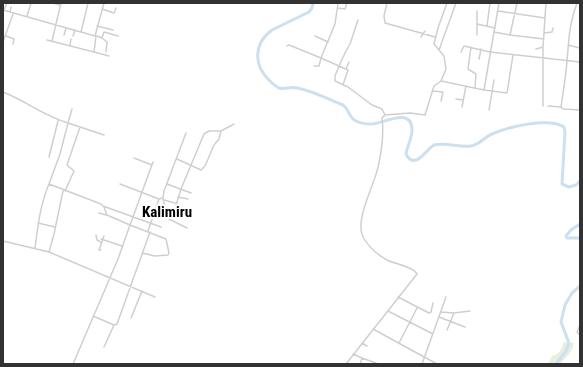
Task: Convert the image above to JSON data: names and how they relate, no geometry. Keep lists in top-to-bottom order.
{
  "districts": ["Kalimiru"]
}
